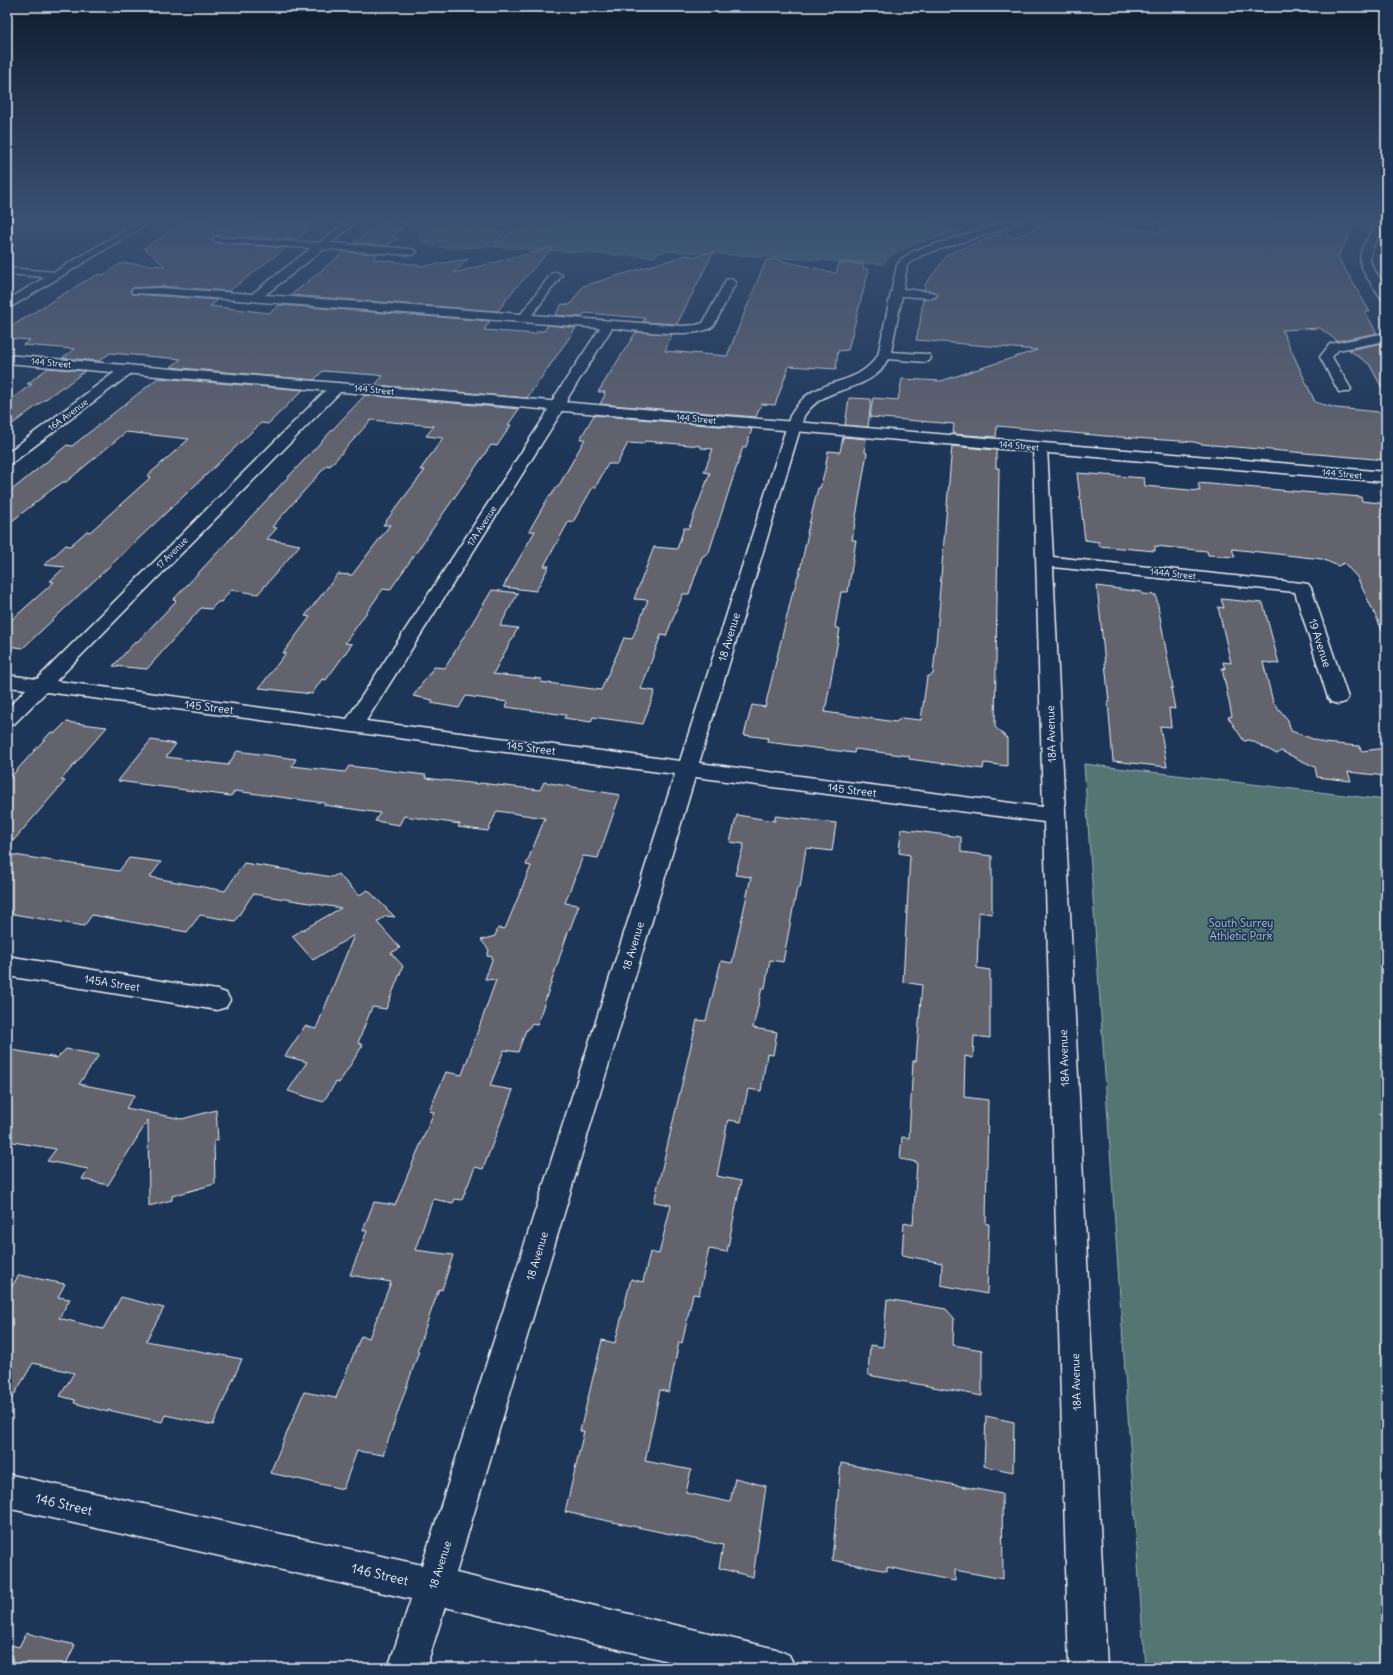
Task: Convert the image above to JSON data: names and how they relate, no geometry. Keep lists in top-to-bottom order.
{
  "streets": {
    "street": [
      "144 Street",
      "16A Avenue",
      "17A Avenue",
      "17 Avenue",
      "144A Street",
      "18 Avenue",
      "19 Avenue",
      "145 Street",
      "18A Avenue",
      "145A Street",
      "146 Street"
    ]
  },
  "crossings": [
    ["144 Street", "16A Avenue"],
    ["144 Street", "17A Avenue"],
    ["144 Street", "17 Avenue"],
    ["144 Street", "18 Avenue"],
    ["144 Street", "18A Avenue"],
    ["17A Avenue", "145 Street"],
    ["17 Avenue", "145 Street"],
    ["144A Street", "19 Avenue"],
    ["144A Street", "18A Avenue"],
    ["18 Avenue", "145 Street"],
    ["18 Avenue", "146 Street"],
    ["145 Street", "18A Avenue"]
  ],
  "parks": ["South Surrey Athletic Park"]
}
